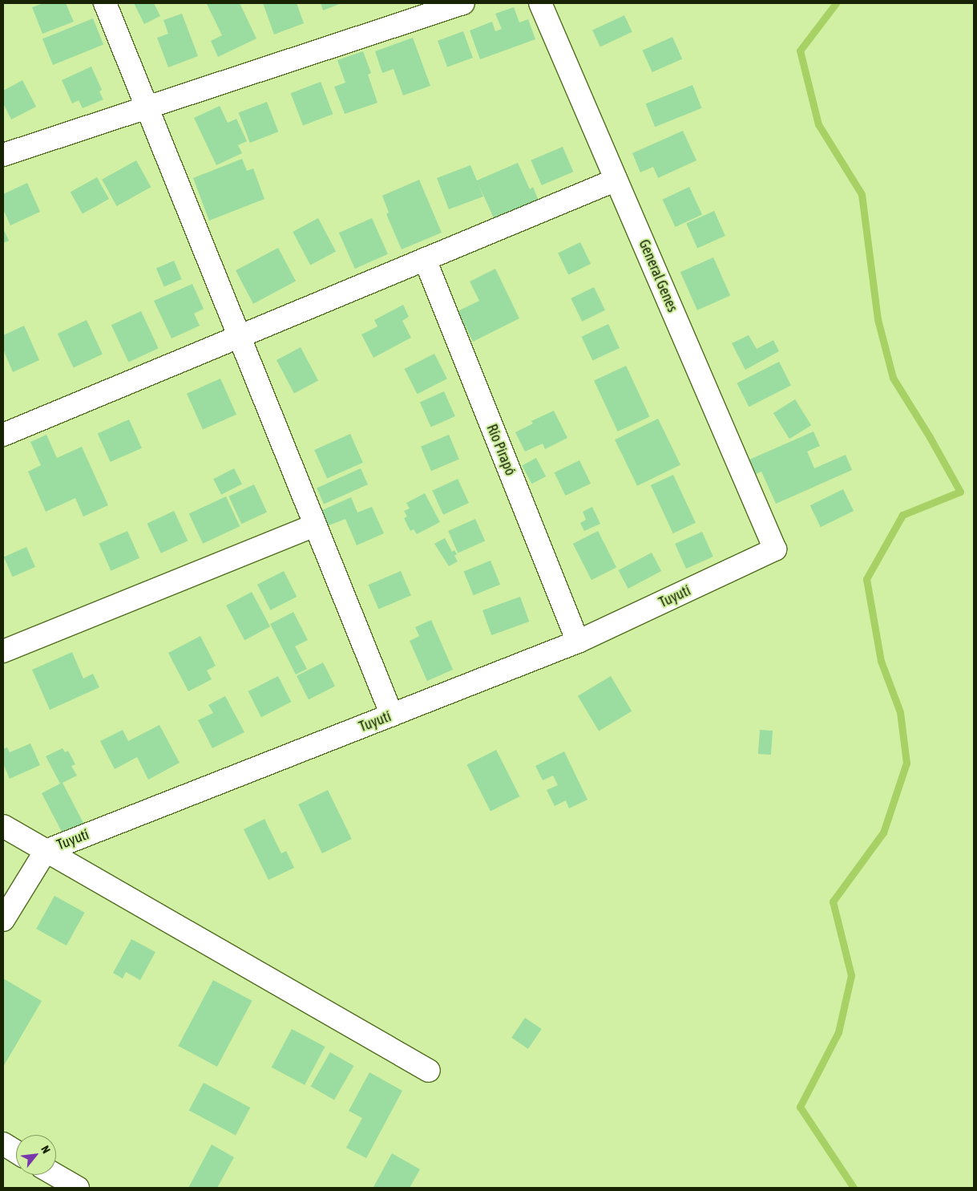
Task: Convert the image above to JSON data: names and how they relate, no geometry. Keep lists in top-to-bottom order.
{
  "streets": {
    "street": ["General Genes", "Río Pirapó", "Tuyutí"]
  },
  "crossings": [
    ["General Genes", "Tuyutí"],
    ["Río Pirapó", "Tuyutí"]
  ],
  "north": "top right"
}
